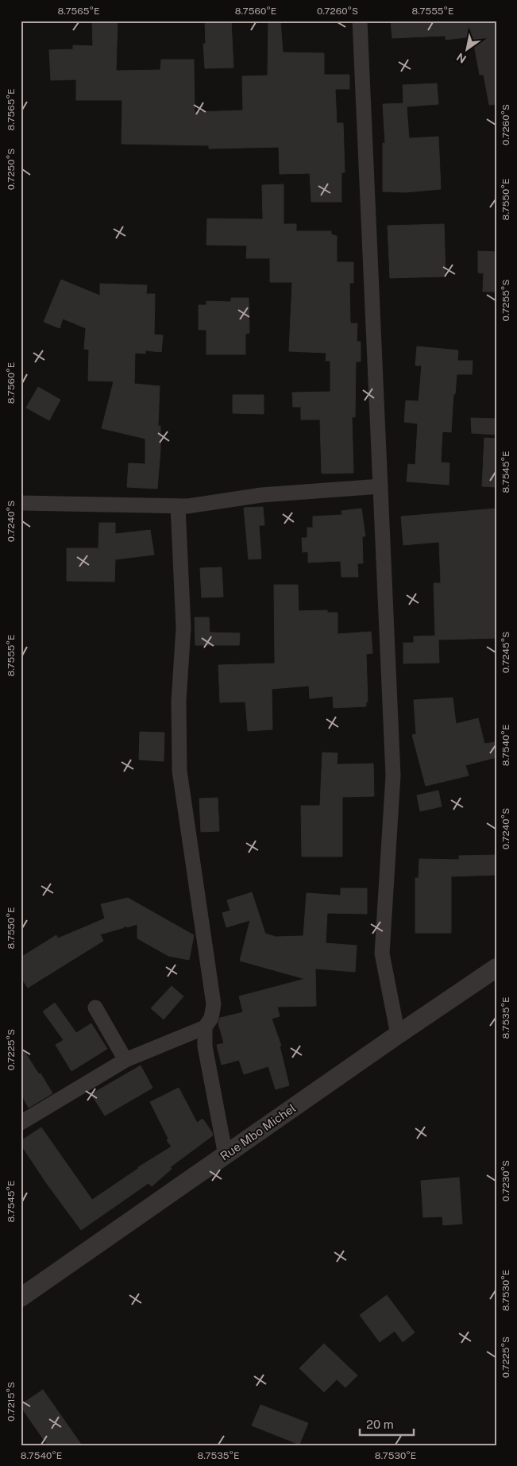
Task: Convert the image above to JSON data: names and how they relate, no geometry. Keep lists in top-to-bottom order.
{
  "streets": {
    "street": ["Rue Mbo Michel"]
  },
  "scale_bar": "20 m",
  "north": "bottom left",
  "coordinates": [
    "8.7565°E",
    "8.7560°E",
    "0.7260°S",
    "8.7555°E",
    "0.7250°S",
    "8.7550°E",
    "0.7255°S",
    "8.7545°E",
    "0.7240°S",
    "0.7245°S",
    "8.7540°E",
    "8.7535°E",
    "0.7225°S",
    "0.7230°S",
    "8.7530°E",
    "0.7215°S"
  ]
}
